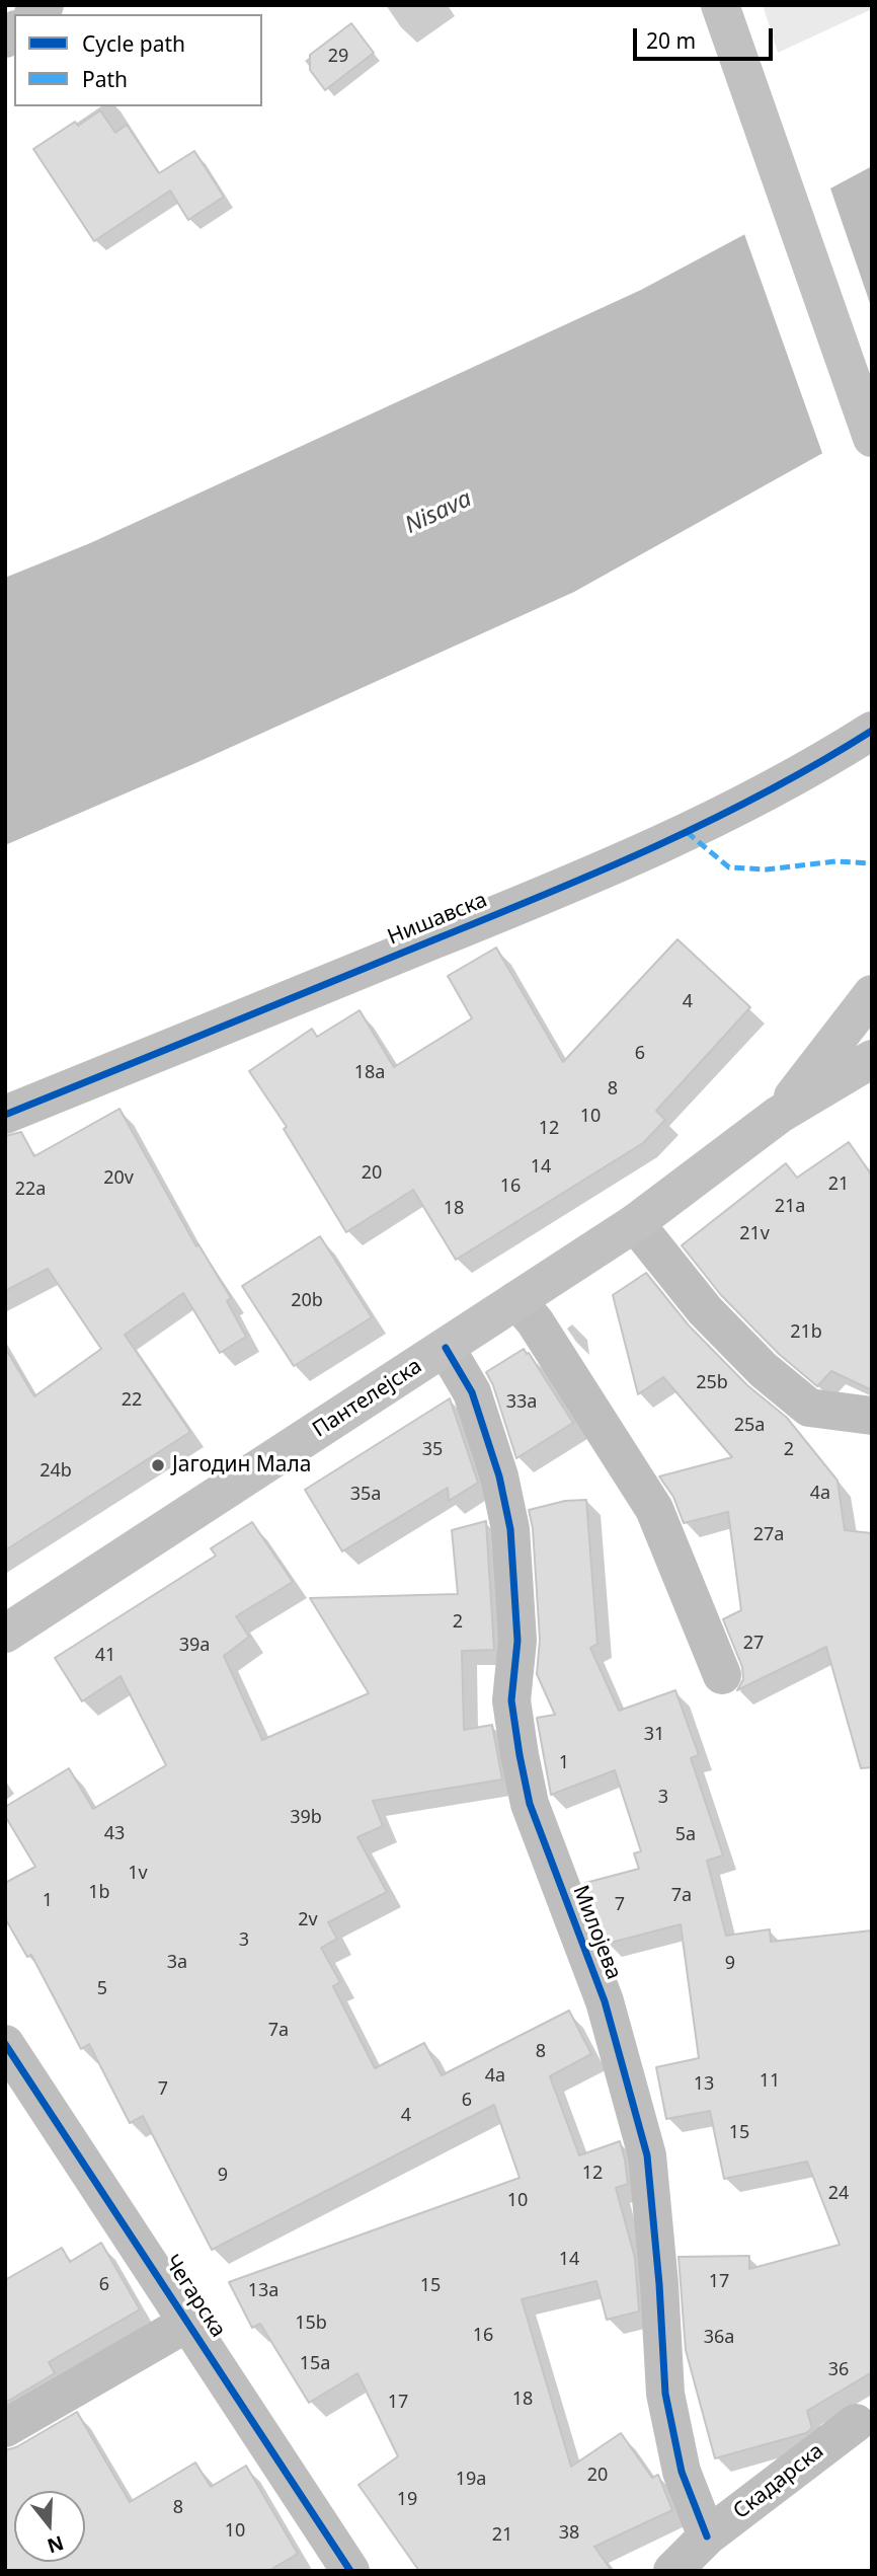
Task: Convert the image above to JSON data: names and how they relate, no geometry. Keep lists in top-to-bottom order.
{
  "streets": {
    "main road": ["Пантелејска"],
    "street": [
      "Нишавска",
      "Милојева",
      "Чегарска",
      "Скадарска"
    ]
  },
  "crossings": [
    ["Пантелејска", "Милојева"],
    ["Милојева", "Скадарска"]
  ],
  "water": ["Nisava"],
  "places": ["Јагодин Мала"],
  "house_numbers": [
    "29",
    "4",
    "6",
    "18a",
    "8",
    "10",
    "12",
    "14",
    "20",
    "20v",
    "21",
    "16",
    "22a",
    "21a",
    "18",
    "21v",
    "20b",
    "21b",
    "25b",
    "22",
    "33a",
    "25a",
    "35",
    "2",
    "24b",
    "4a",
    "35a",
    "27a",
    "2",
    "27",
    "39a",
    "41",
    "31",
    "1",
    "3",
    "39b",
    "43",
    "5a",
    "1v",
    "1b",
    "7a",
    "1",
    "7",
    "2v",
    "3",
    "3a",
    "9",
    "5",
    "7a",
    "8",
    "4a",
    "11",
    "13",
    "7",
    "6",
    "4",
    "15",
    "12",
    "9",
    "24",
    "10",
    "14",
    "17",
    "6",
    "15",
    "13a",
    "15b",
    "16",
    "36a",
    "15a",
    "36",
    "18",
    "17",
    "20",
    "19a",
    "19",
    "8",
    "10",
    "38",
    "21"
  ],
  "legend": ["Cycle path", "Path"],
  "scale_bar": "20 m",
  "north": "bottom"
}
